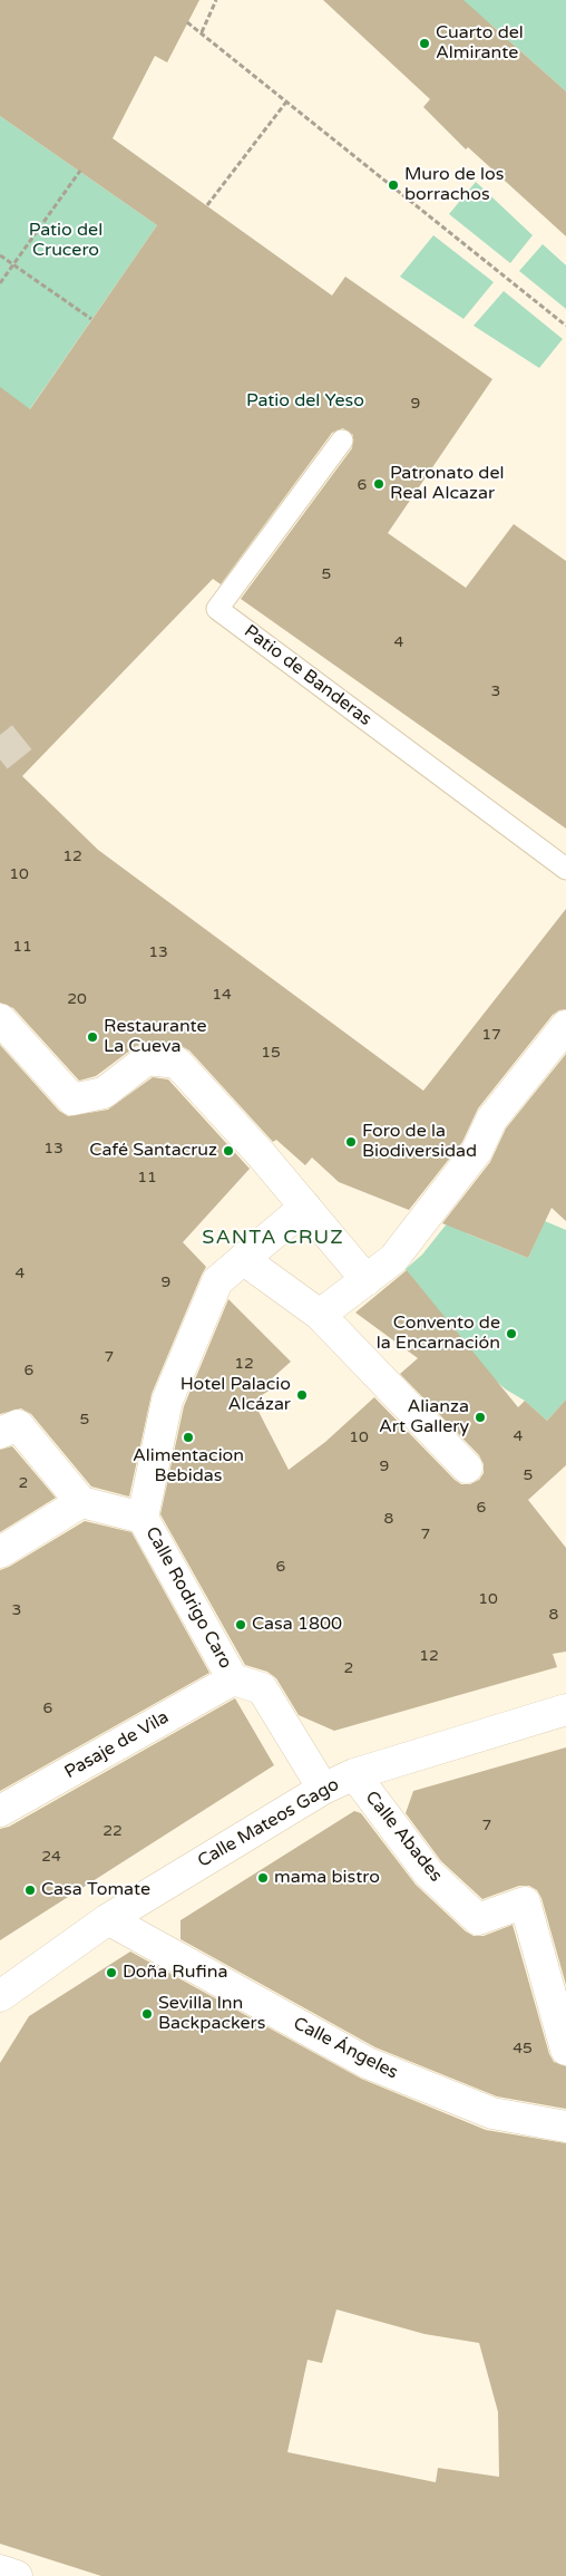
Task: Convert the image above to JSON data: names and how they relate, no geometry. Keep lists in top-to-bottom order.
{
  "streets": {
    "street": [
      "Calle Rodrigo Caro",
      "Pasaje de Vila",
      "Calle Mateos Gago",
      "Calle Abades",
      "Calle Ángeles"
    ],
    "lane": ["Patio de Banderas"]
  },
  "crossings": [
    ["Calle Rodrigo Caro", "Pasaje de Vila"],
    ["Calle Rodrigo Caro", "Calle Mateos Gago"],
    ["Calle Mateos Gago", "Calle Abades"],
    ["Calle Mateos Gago", "Calle Ángeles"]
  ],
  "districts": ["SANTA CRUZ"],
  "parks": ["Patio del Crucero", "Patio del Yeso"],
  "places": [
    "Cuarto del Almirante",
    "Muro de los borrachos",
    "Patronato del Real Alcazar",
    "Restaurante La Cueva",
    "Foro de la Biodiversidad",
    "Café Santacruz",
    "Convento de la Encarnación",
    "Hotel Palacio Alcázar",
    "Alianza Art Gallery",
    "Alimentacion Bebidas",
    "Casa 1800",
    "mama bistro",
    "Casa Tomate",
    "Doña Rufina",
    "Sevilla Inn Backpackers"
  ],
  "house_numbers": [
    "9",
    "6",
    "5",
    "4",
    "3",
    "12",
    "10",
    "11",
    "13",
    "14",
    "20",
    "17",
    "15",
    "13",
    "11",
    "4",
    "9",
    "7",
    "12",
    "6",
    "5",
    "4",
    "10",
    "9",
    "5",
    "2",
    "6",
    "8",
    "7",
    "6",
    "10",
    "3",
    "8",
    "12",
    "2",
    "6",
    "7",
    "22",
    "24",
    "45"
  ]
}
